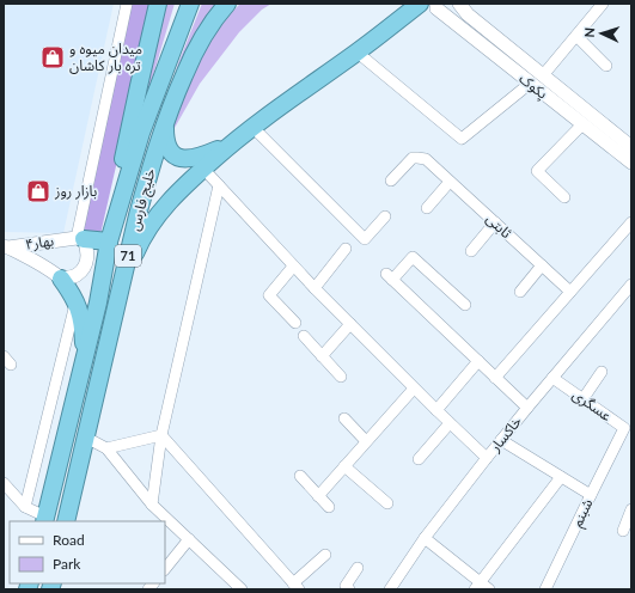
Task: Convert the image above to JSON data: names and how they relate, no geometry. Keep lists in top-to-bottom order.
{
  "streets": {
    "highway": ["خلیج فارس", "71"],
    "street": [
      "پکوک",
      "ثابتی",
      "بهار۴",
      "عسگری",
      "خاکسار",
      "شبنم"
    ]
  },
  "crossings": [
    ["عسگری", "خاکسار"],
    ["عسگری", "شبنم"]
  ],
  "places": {
    "shop": ["میدان میوه و تره بار کاشان", "بازار روز"]
  },
  "legend": ["Road", "Park"],
  "north": "left"
}
